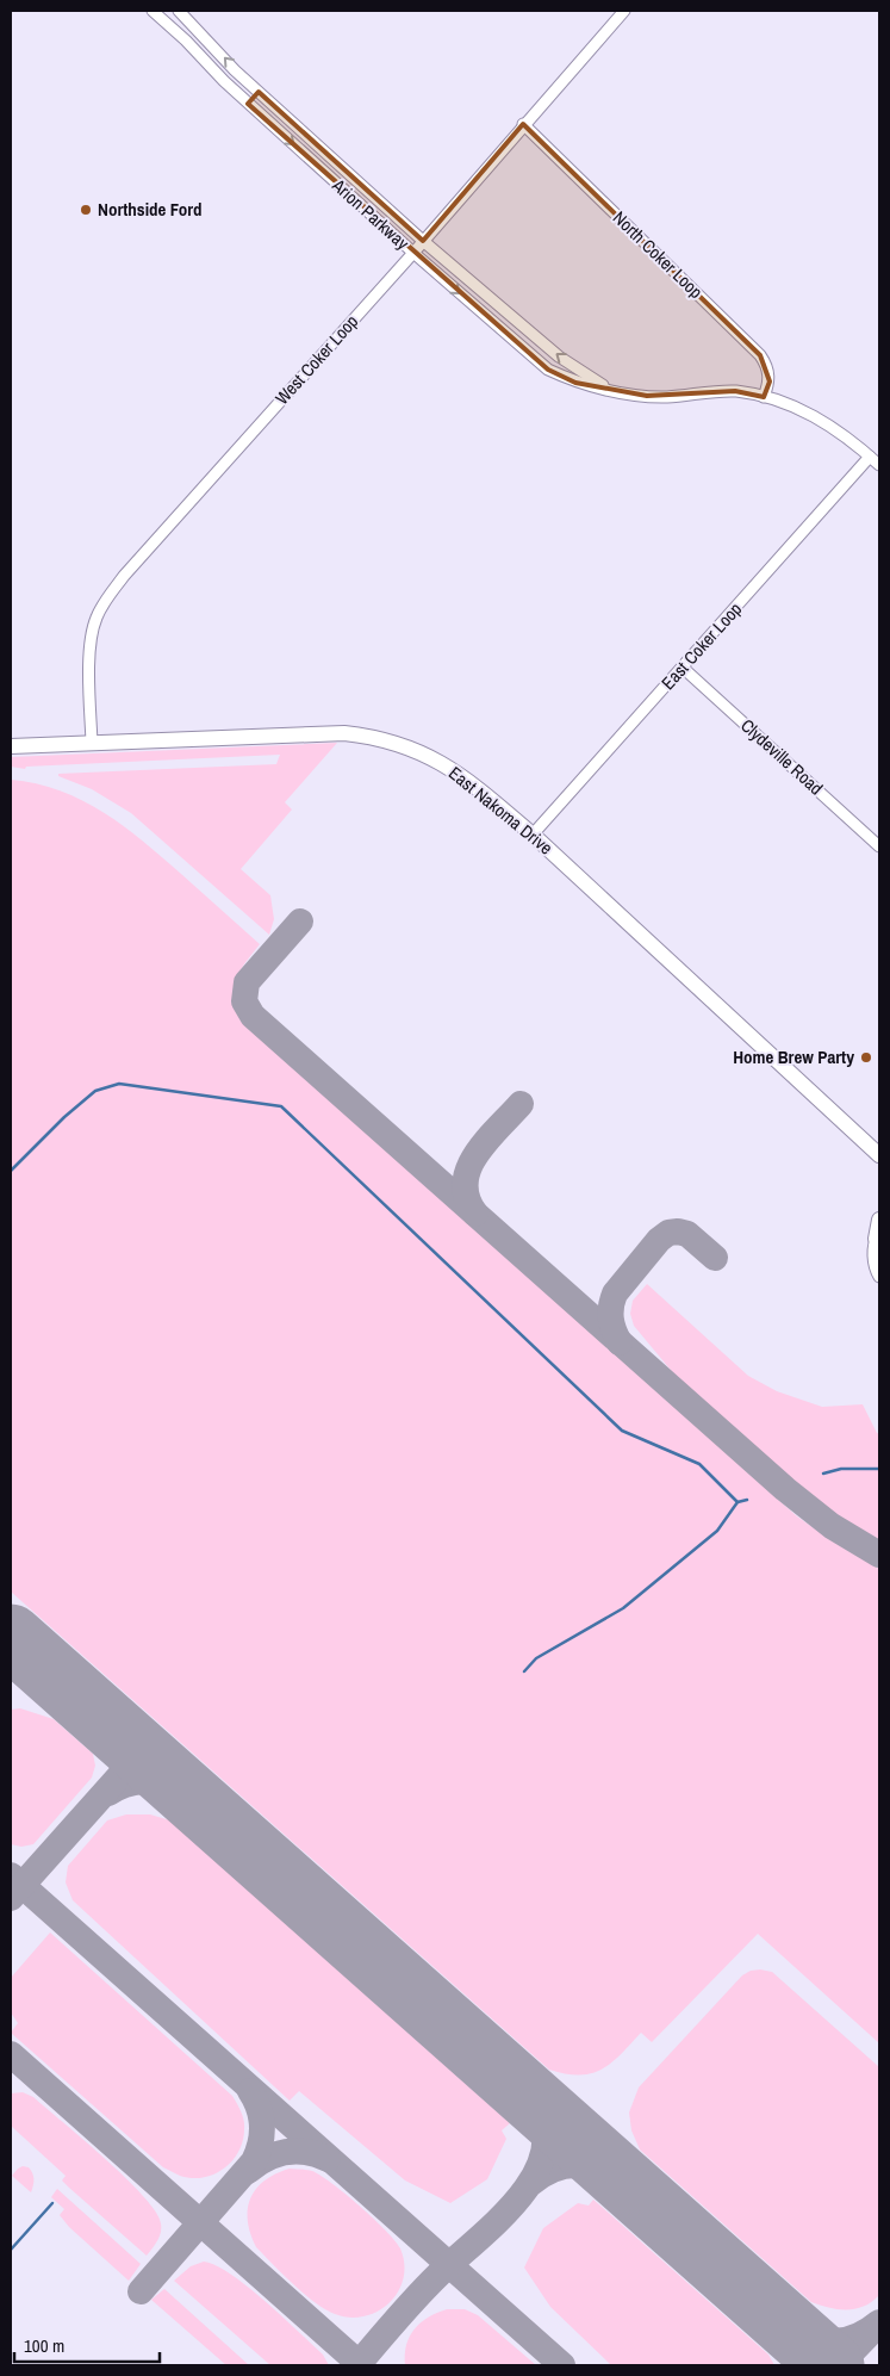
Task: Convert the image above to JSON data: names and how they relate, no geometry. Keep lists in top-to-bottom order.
{
  "streets": {
    "main road": ["East Nakoma Drive"],
    "street": [
      "Arion Parkway",
      "North Coker Loop",
      "West Coker Loop",
      "East Coker Loop",
      "Clydeville Road"
    ]
  },
  "crossings": [
    ["Arion Parkway", "North Coker Loop"],
    ["Arion Parkway", "West Coker Loop"],
    ["Arion Parkway", "East Coker Loop"],
    ["North Coker Loop", "West Coker Loop"],
    ["West Coker Loop", "East Nakoma Drive"],
    ["East Coker Loop", "Clydeville Road"],
    ["East Coker Loop", "East Nakoma Drive"]
  ],
  "places": ["Northside Ford", "Home Brew Party"],
  "scale_bar": "100 m"
}
